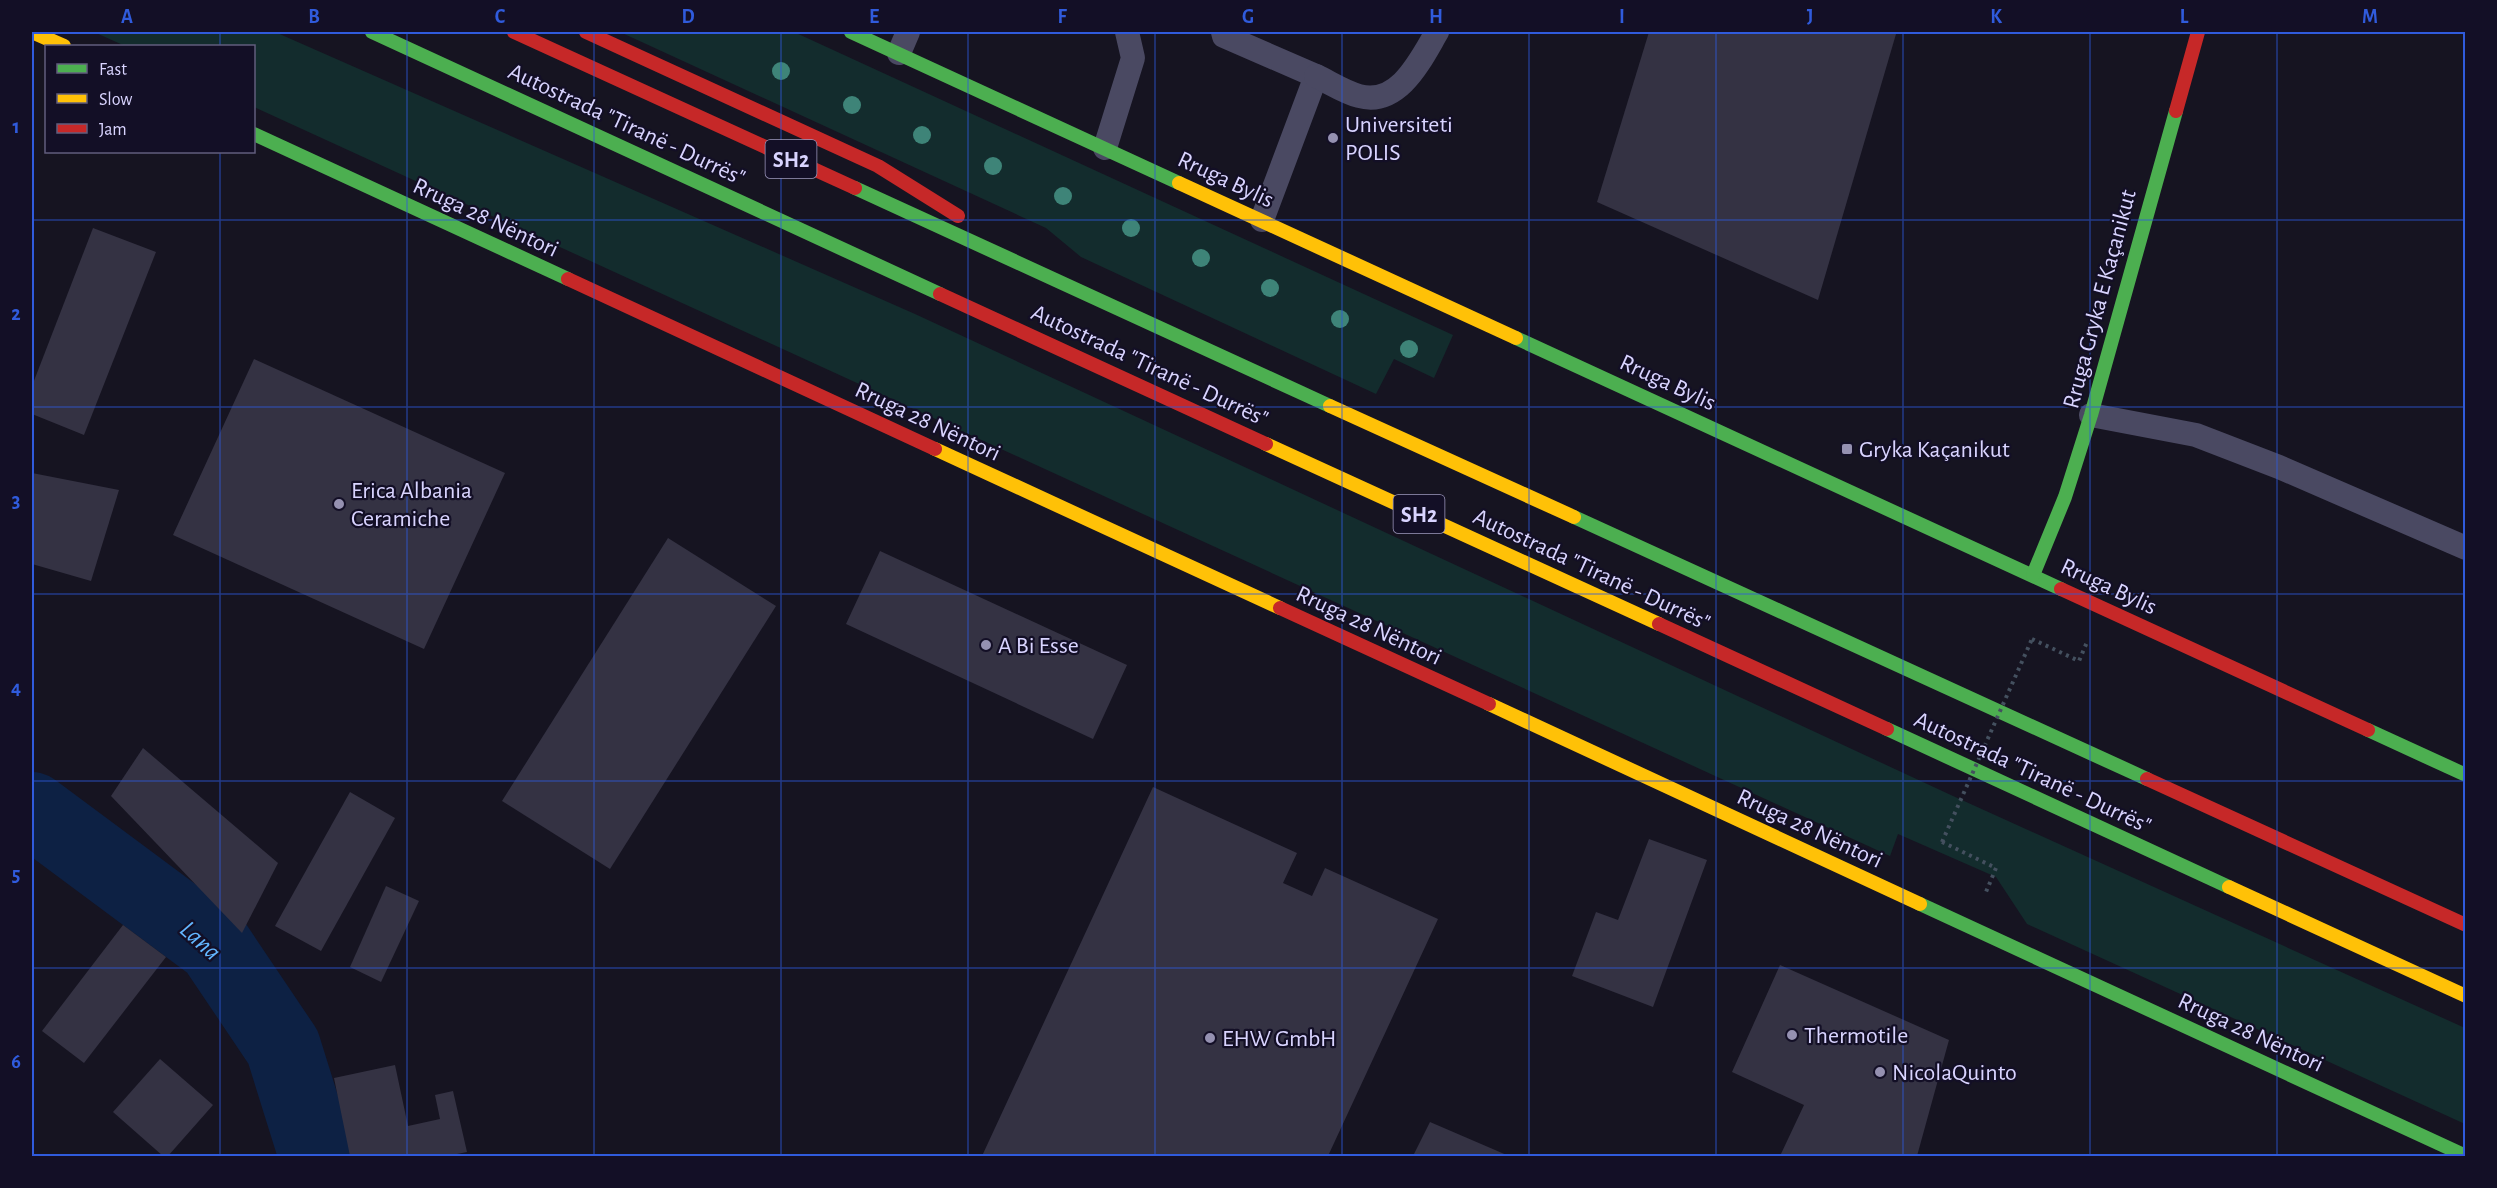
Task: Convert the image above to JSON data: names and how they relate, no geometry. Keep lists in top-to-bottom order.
{
  "streets": {
    "main road": [
      "Autostrada \"Tiranë - Durrës\"",
      "SH2",
      "Rruga Bylis",
      "Rruga 28 Nëntori",
      "Rruga Gryka E Kaçanikut"
    ]
  },
  "crossings": [
    ["Rruga Bylis", "Rruga Gryka E Kaçanikut"]
  ],
  "water": ["Lana"],
  "places": {
    "other": [
      "Universiteti POLIS",
      "Erica Albania Ceramiche",
      "A Bi Esse",
      "Thermotile",
      "EHW GmbH",
      "NicolaQuinto"
    ],
    "transit": ["Gryka Kaçanikut"]
  },
  "legend": ["Fast", "Slow", "Jam"],
  "grid": {
    "columns": [
      "A",
      "B",
      "C",
      "D",
      "E",
      "F",
      "G",
      "H",
      "I",
      "J",
      "K",
      "L",
      "M"
    ],
    "rows": [
      "1",
      "2",
      "3",
      "4",
      "5",
      "6"
    ]
  }
}
